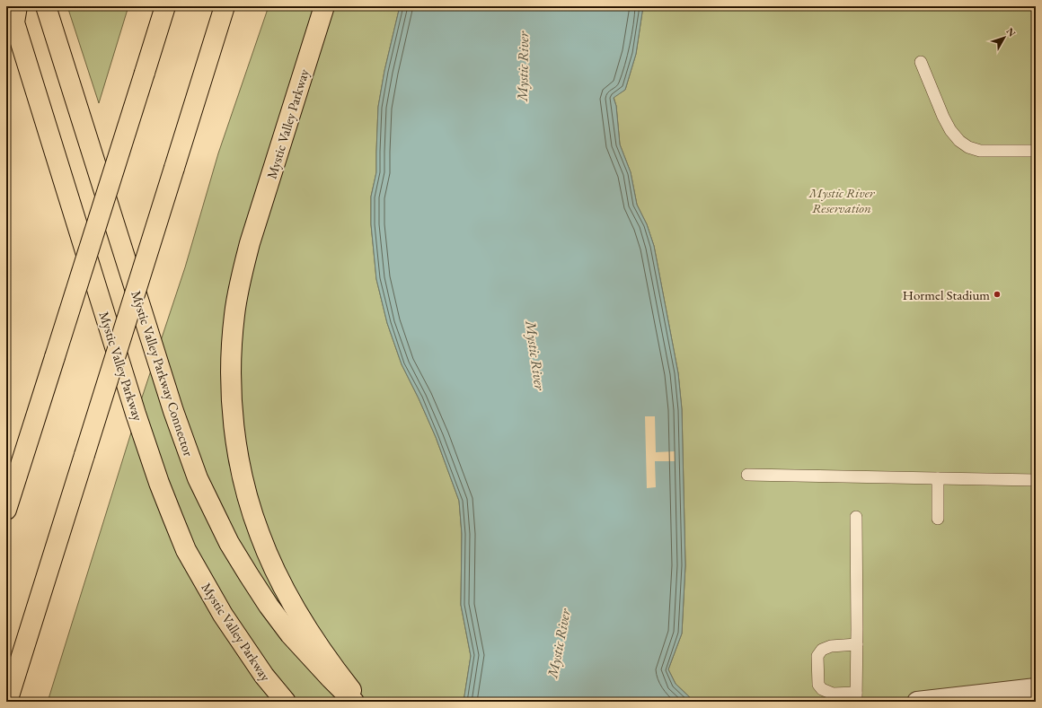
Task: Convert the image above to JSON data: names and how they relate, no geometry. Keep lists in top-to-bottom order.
{
  "streets": {
    "main road": ["Mystic Valley Parkway", "Mystic Valley Parkway Connector"]
  },
  "water": ["Mystic River"],
  "parks": ["Mystic River Reservation"],
  "places": ["Hormel Stadium"],
  "north": "top right"
}
